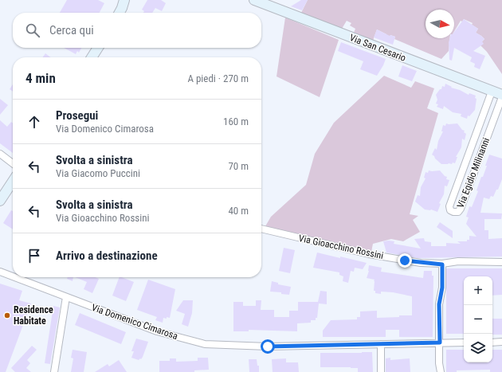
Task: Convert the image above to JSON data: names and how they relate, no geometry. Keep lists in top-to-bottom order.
{
  "streets": {
    "main road": ["Via San Cesario"],
    "street": ["Via Egidio Milinanni", "Via Gioacchino Rossini", "Via Domenico Cimarosa"]
  },
  "crossings": [
    ["Via San Cesario", "Via Egidio Milinanni"]
  ],
  "places": ["Residence Habitate"],
  "north": "right",
  "page": {
    "search": "Cerca qui",
    "heading": ["4 min", "A piedi · 270 m"],
    "list": [
      ["Prosegui", "Via Domenico Cimarosa", "160 m"],
      ["Svolta a sinistra", "Via Giacomo Puccini", "70 m"],
      ["Svolta a sinistra", "Via Gioacchino Rossini", "40 m"],
      "Arrivo a destinazione"
    ],
    "map_buttons": ["+", "−"]
  }
}
